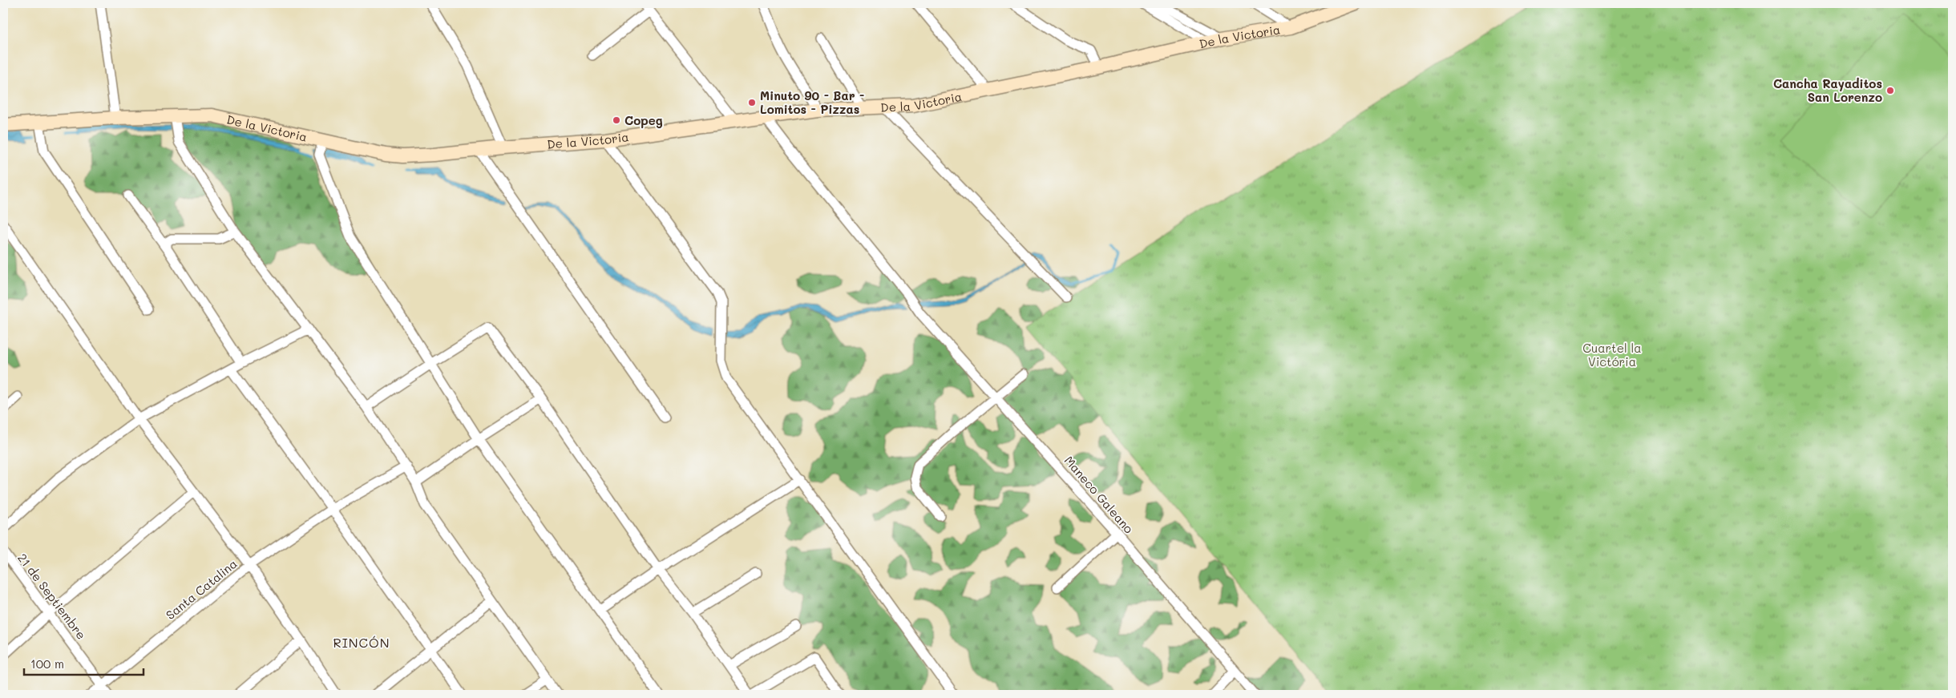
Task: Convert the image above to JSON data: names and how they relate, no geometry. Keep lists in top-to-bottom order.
{
  "streets": {
    "main road": ["De la Victoria"],
    "street": ["Maneco Galeano", "Santa Catalina", "21 de Septiembre"]
  },
  "crossings": [
    ["De la Victoria", "Maneco Galeano"],
    ["Santa Catalina", "21 de Septiembre"]
  ],
  "districts": ["RINCÓN"],
  "parks": ["Cuartel la Victória"],
  "places": ["Cancha Rayaditos San Lorenzo", "Minuto 90 - Bar - Lomitos - Pizzas", "Copeg"],
  "scale_bar": "100 m"
}
